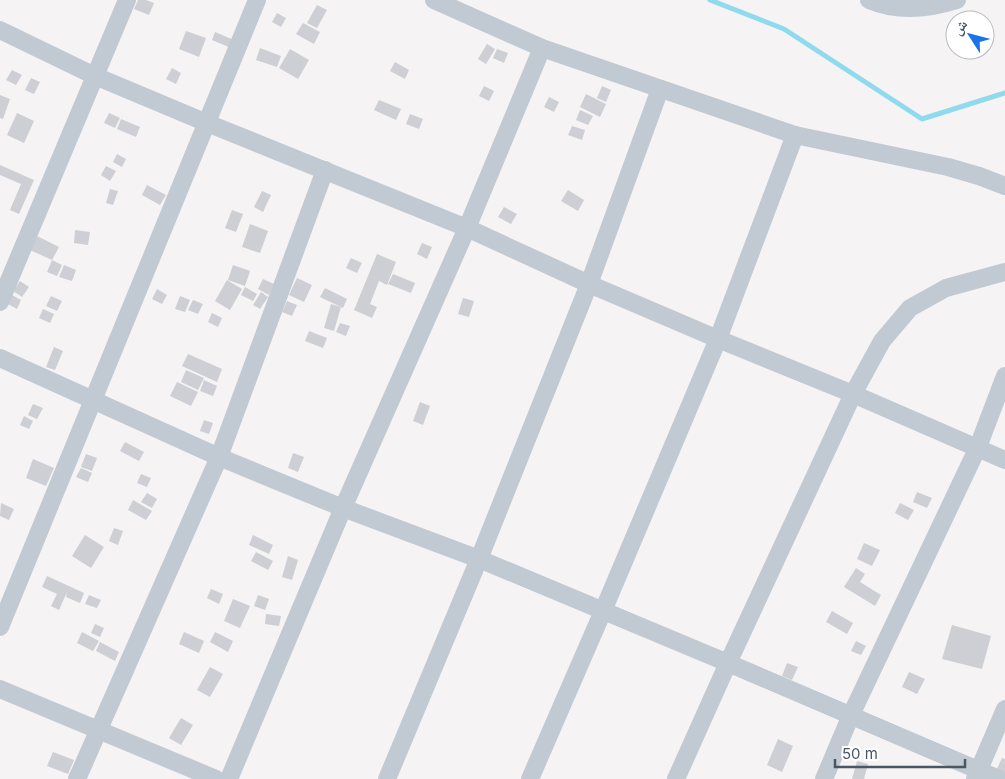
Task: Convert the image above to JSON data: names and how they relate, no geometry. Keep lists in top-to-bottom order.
{
  "scale_bar": "50 m",
  "north": "top left"
}
